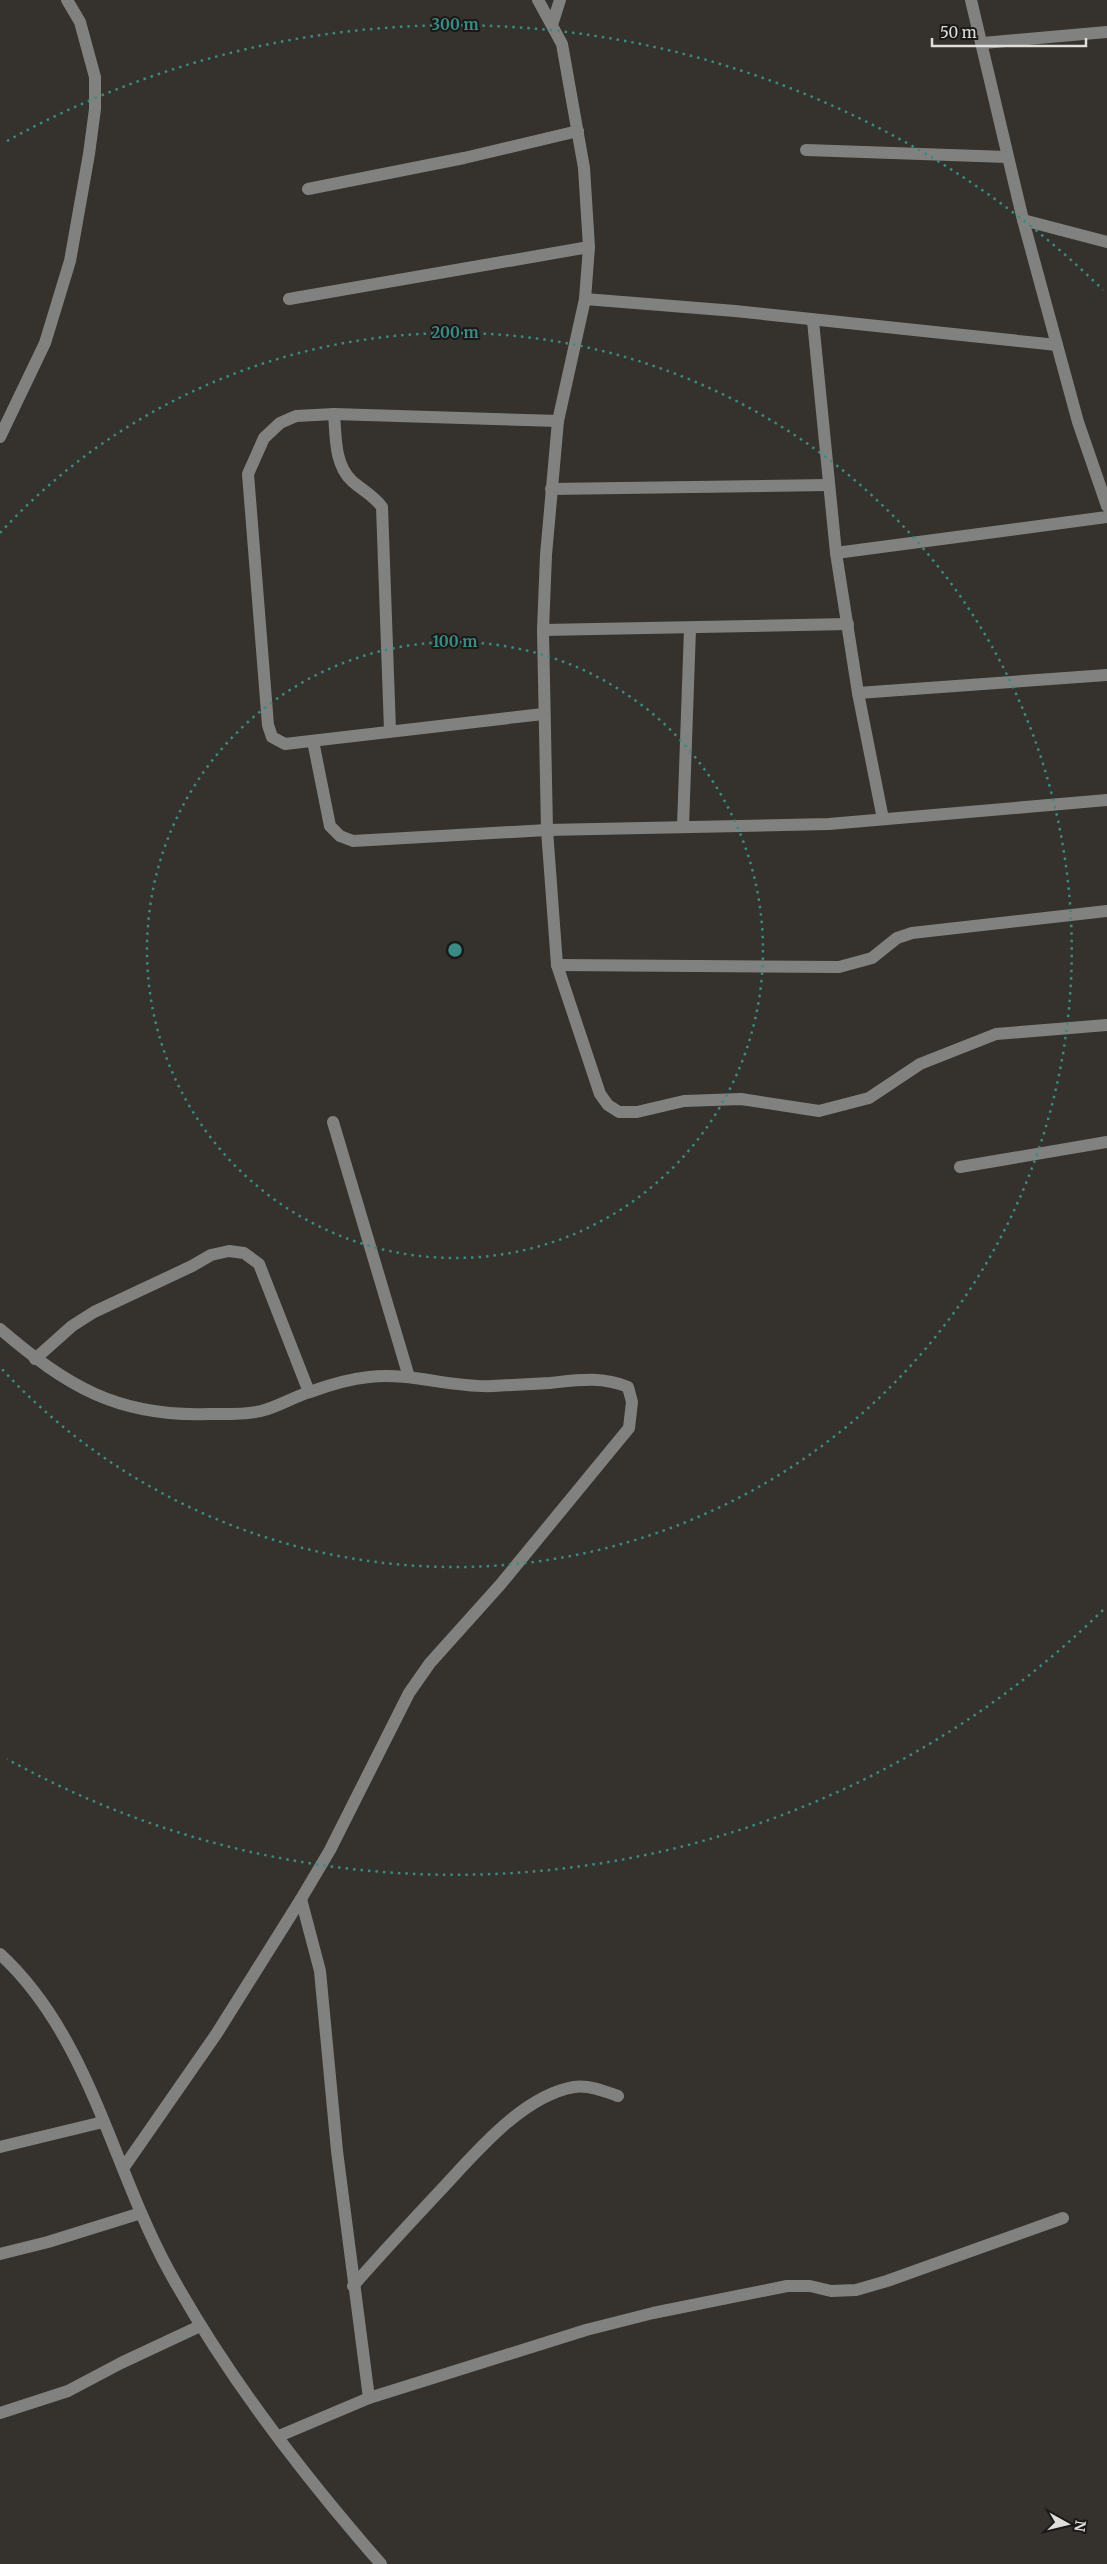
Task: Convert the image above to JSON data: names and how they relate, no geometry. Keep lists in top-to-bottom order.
{
  "scale_bar": "50 m",
  "north": "right",
  "rings": ["300 m", "200 m", "100 m"]
}
